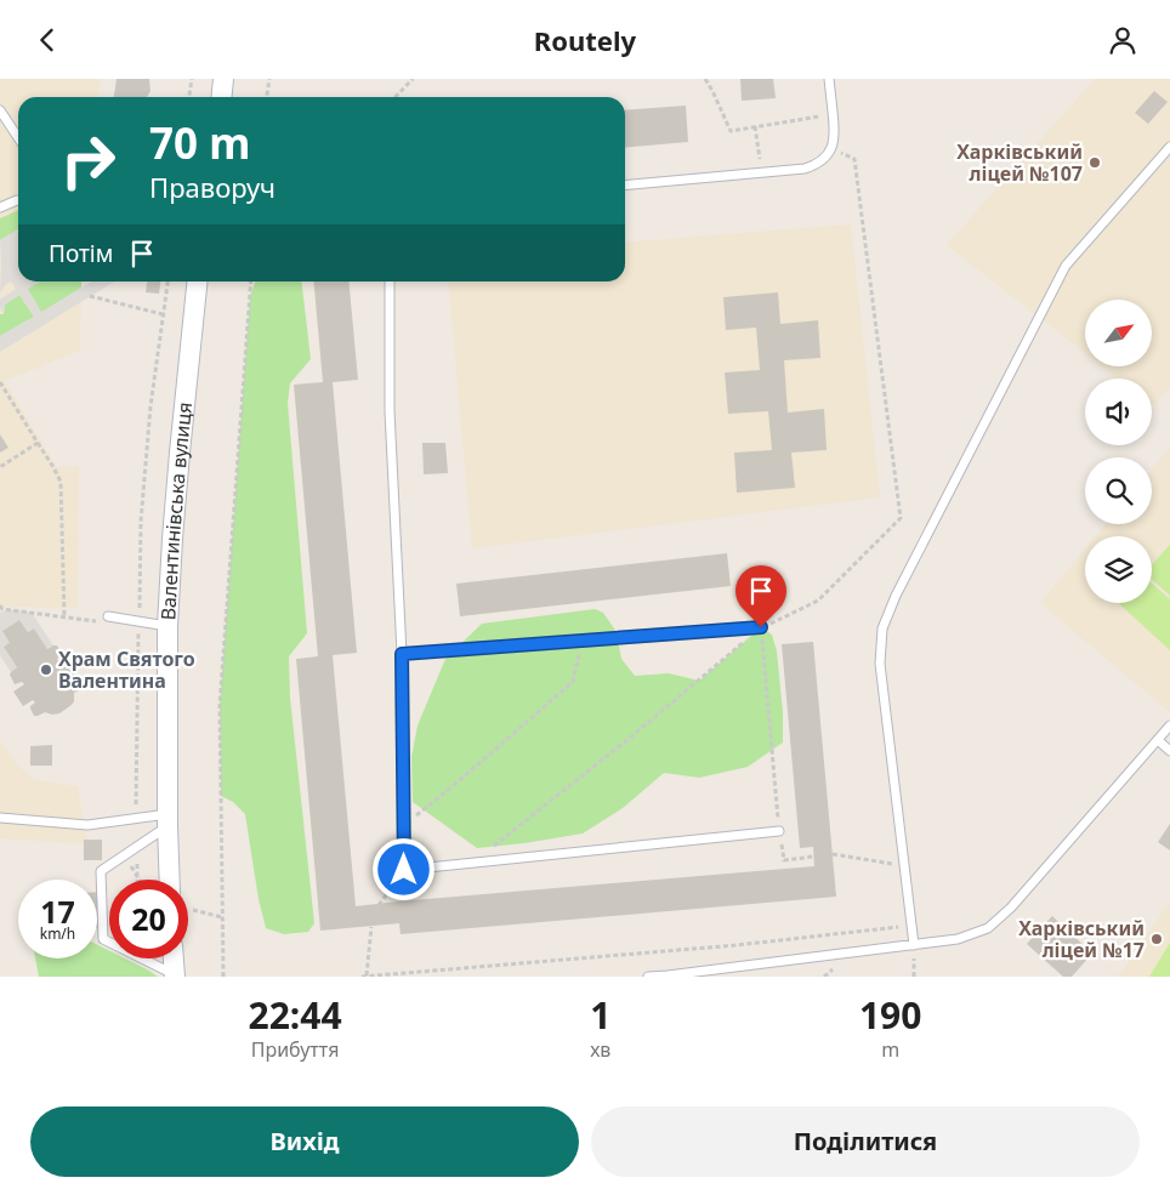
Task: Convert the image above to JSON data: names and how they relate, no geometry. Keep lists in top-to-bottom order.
{
  "streets": {
    "street": ["Валентинівська вулиця"]
  },
  "places": ["Харківський ліцей №107", "Храм Святого Валентина", "Харківський ліцей №17"],
  "north": "top right",
  "page": {
    "header": "Routely",
    "turn": ["70 m", "Праворуч"],
    "then": "Потім",
    "speed": "17 km/h",
    "limit": "20",
    "eta": [
      "22:44",
      "Прибуття",
      "1",
      "хв",
      "190",
      "m"
    ],
    "buttons": ["Вихід", "Поділитися"]
  }
}
